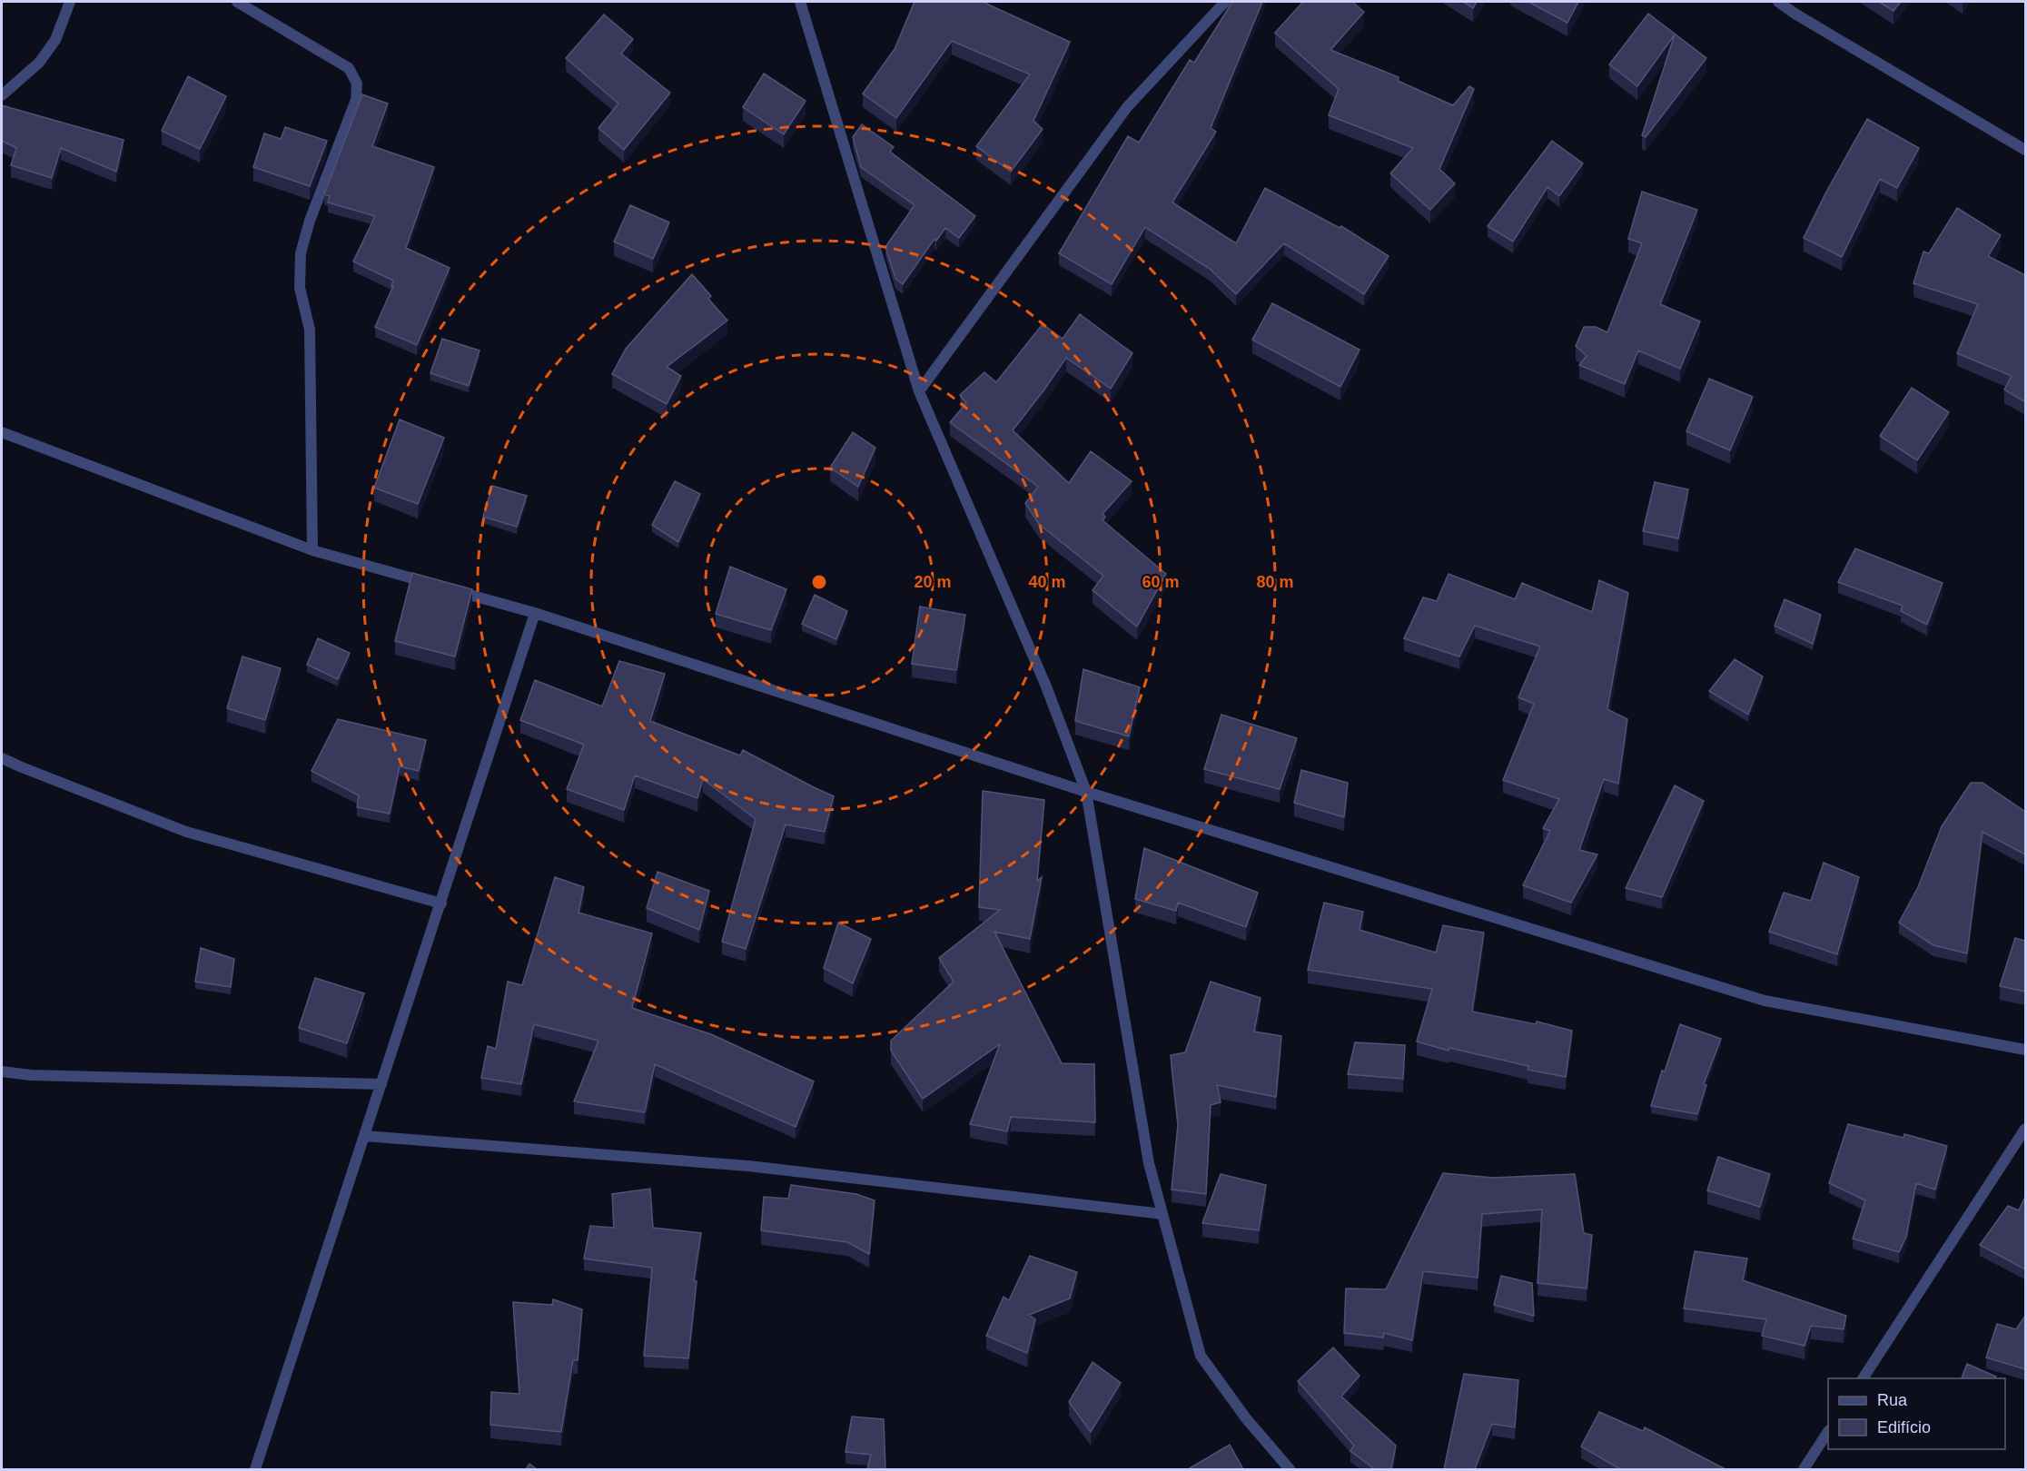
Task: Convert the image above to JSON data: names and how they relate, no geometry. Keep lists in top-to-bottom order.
{
  "legend": ["Rua", "Edifício"],
  "rings": [
    "20 m",
    "40 m",
    "60 m",
    "80 m"
  ]
}
